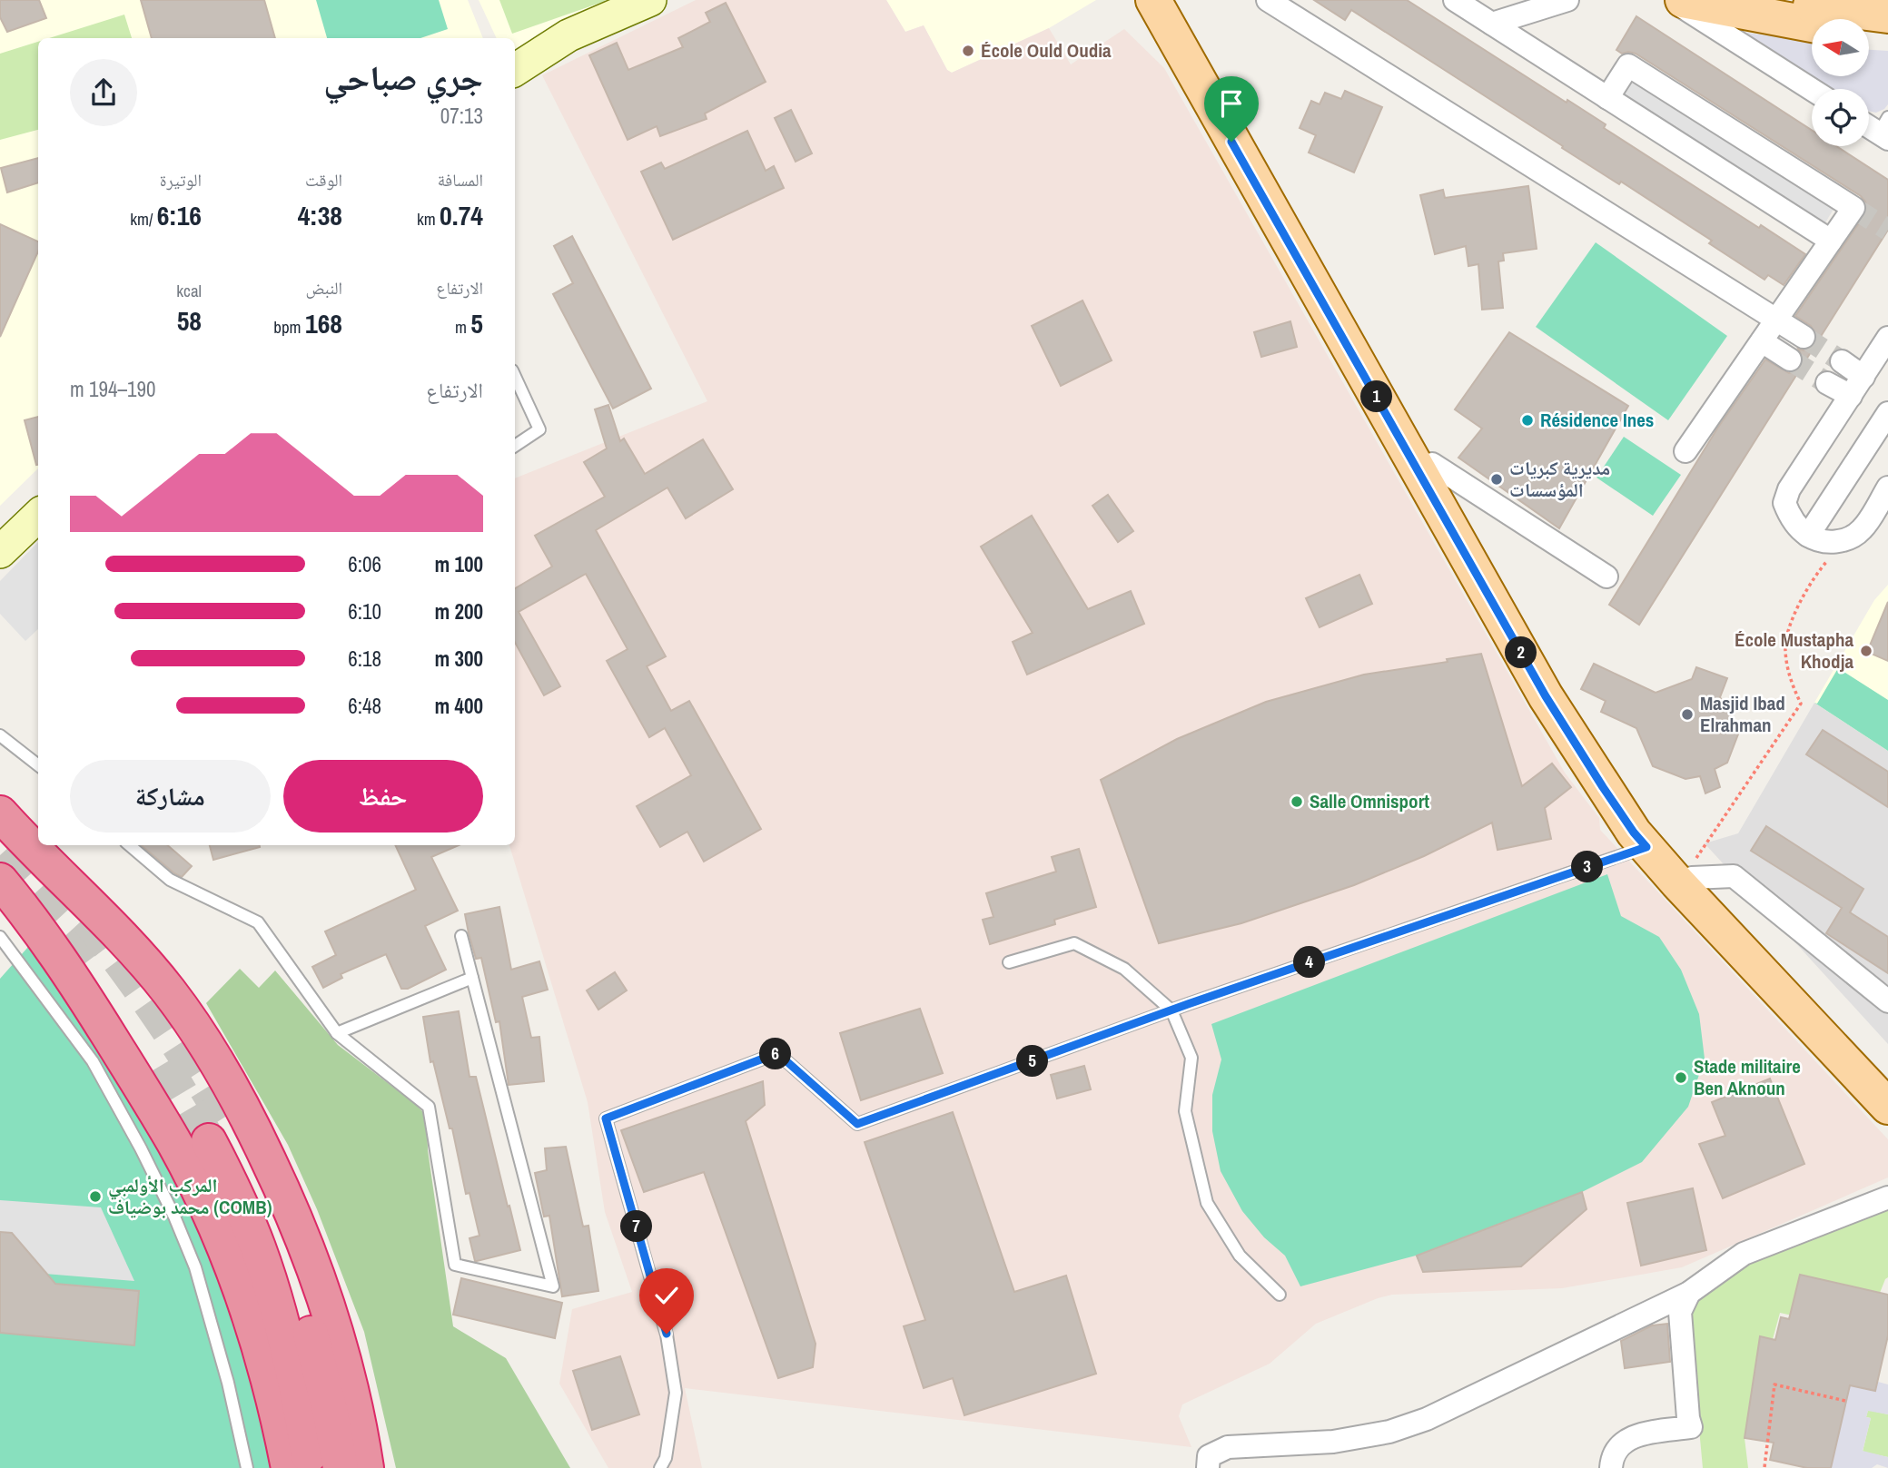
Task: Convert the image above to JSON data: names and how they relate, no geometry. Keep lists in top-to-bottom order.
{
  "places": [
    "École Ould Oudia",
    "Résidence Ines",
    "مديرية كبريات المؤسسات",
    "École Mustapha Khodja",
    "Masjid Ibad Elrahman",
    "Salle Omnisport",
    "Stade militaire Ben Aknoun",
    "المركب الأولمبي محمد بوضياف (COMB)"
  ],
  "north": "left",
  "page": {
    "heading": ["جري صباحي", "07:13"],
    "stats": [
      ["المسافة", "0.74 km"],
      ["الوقت", "4:38"],
      ["الوتيرة", "6:16 /km"],
      ["الارتفاع", "5 m"],
      ["النبض", "168 bpm"],
      ["kcal", "58"]
    ],
    "chart": ["الارتفاع", "190–194 m"],
    "pins": [
      "1",
      "2",
      "3",
      "4",
      "6",
      "5",
      "7"
    ],
    "list": [
      {
        "name": "100 m",
        "note": "6:06"
      },
      {
        "name": "200 m",
        "note": "6:10"
      },
      {
        "name": "300 m",
        "note": "6:18"
      },
      {
        "name": "400 m",
        "note": "6:48"
      }
    ],
    "buttons": ["حفظ", "مشاركة"]
  }
}
